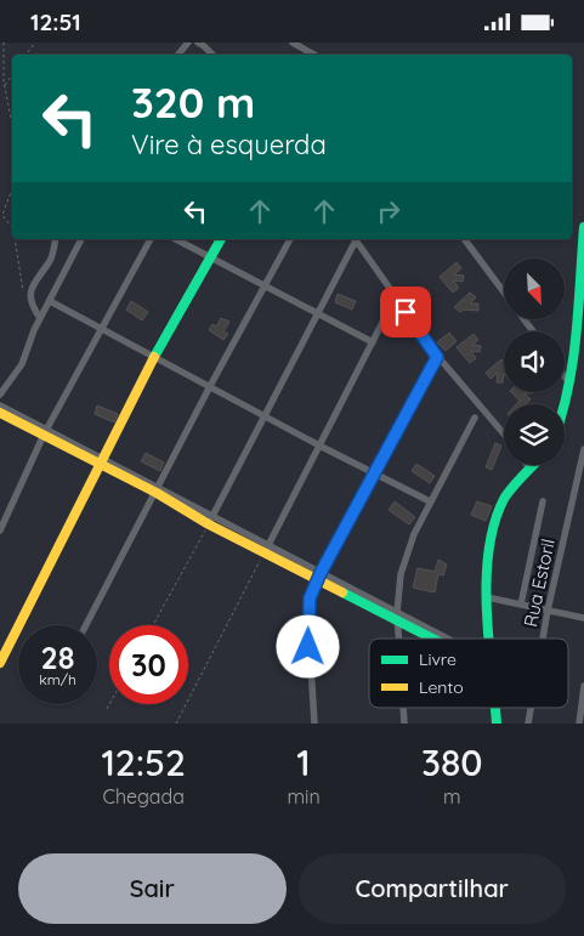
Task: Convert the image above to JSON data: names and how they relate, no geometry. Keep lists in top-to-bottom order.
{
  "streets": {
    "street": ["Rua Estoril"]
  },
  "legend": ["Livre", "Lento"],
  "north": "bottom right",
  "page": {
    "status": "12:51",
    "turn": ["320 m", "Vire à esquerda"],
    "speed": "28 km/h",
    "limit": "30",
    "eta": [
      "12:52",
      "Chegada",
      "1",
      "min",
      "380",
      "m"
    ],
    "buttons": ["Sair", "Compartilhar"]
  }
}
